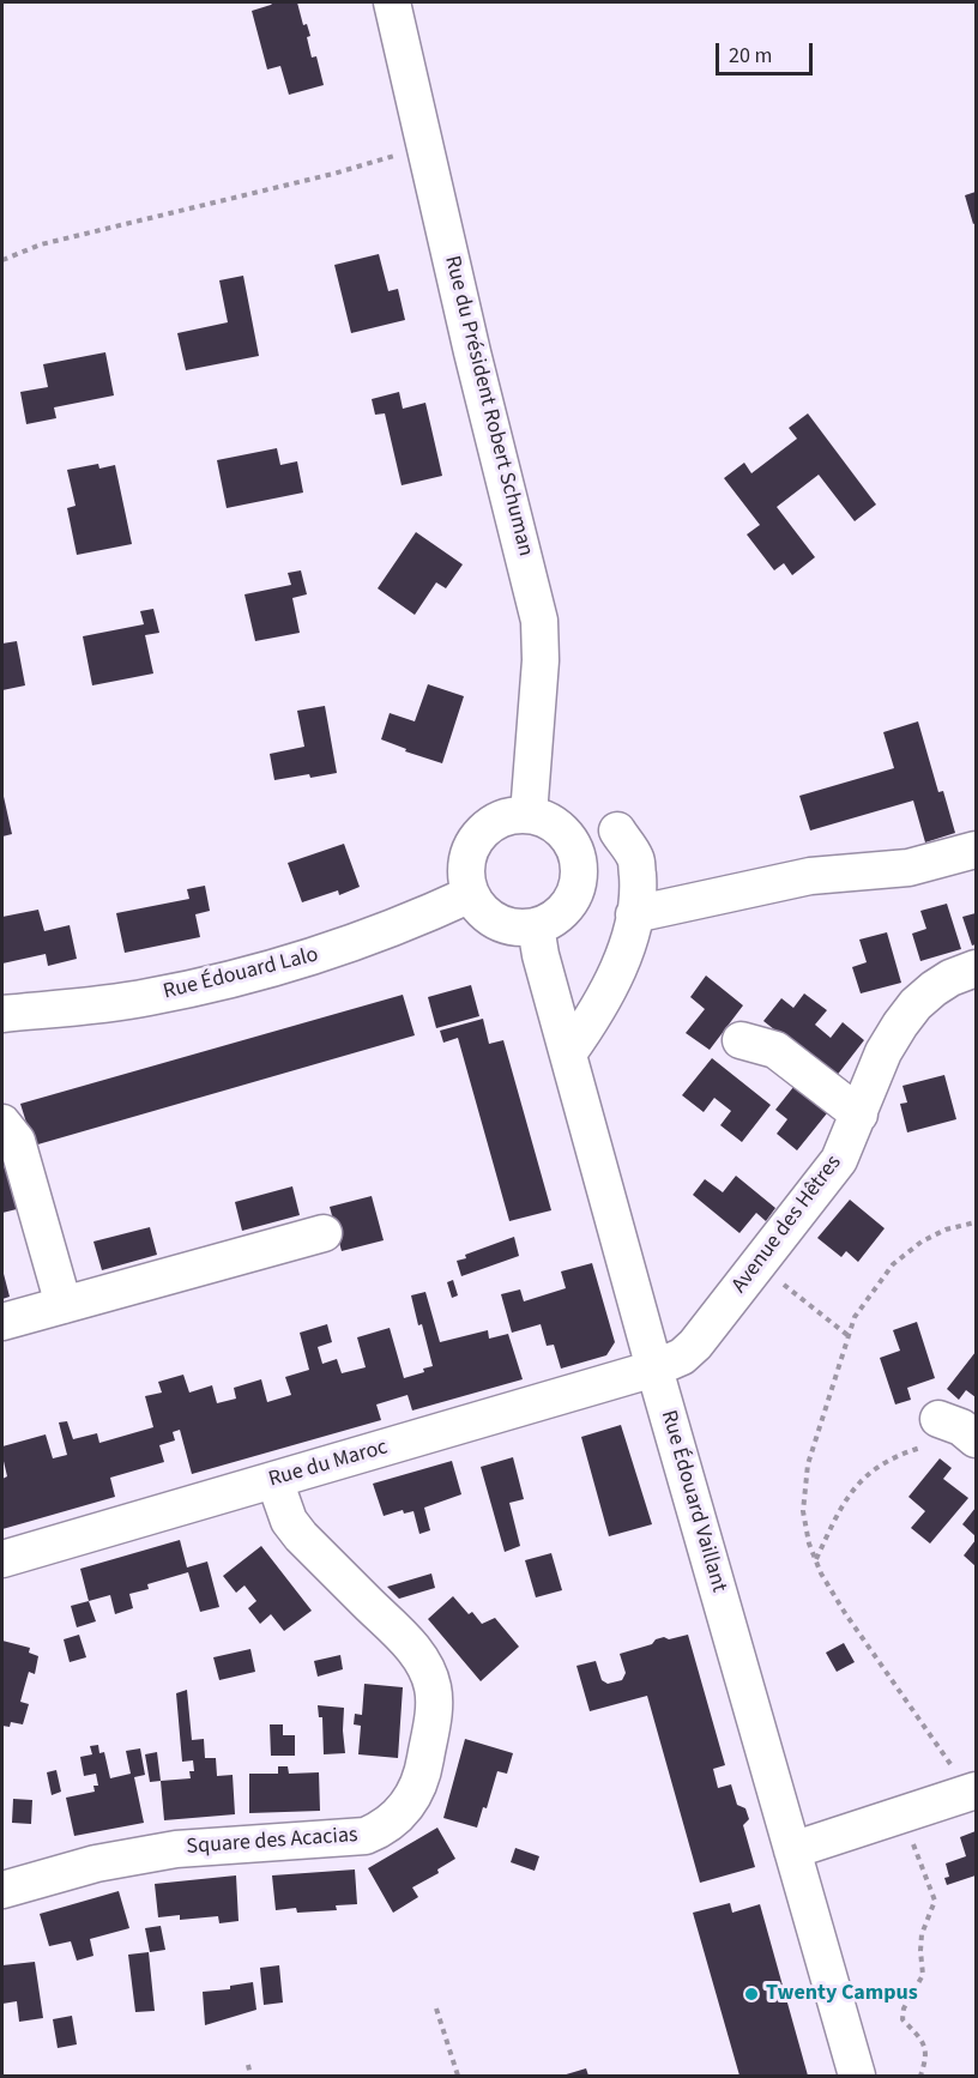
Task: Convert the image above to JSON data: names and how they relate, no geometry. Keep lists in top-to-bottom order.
{
  "streets": {
    "street": [
      "Rue du Président Robert Schuman",
      "Rue Édouard Lalo",
      "Avenue des Hêtres",
      "Rue du Maroc",
      "Rue Édouard Vaillant",
      "Square des Acacias"
    ]
  },
  "crossings": [
    ["Rue du Président Robert Schuman", "Rue Édouard Lalo"],
    ["Rue du Président Robert Schuman", "Rue Édouard Vaillant"],
    ["Rue Édouard Lalo", "Rue Édouard Vaillant"],
    ["Avenue des Hêtres", "Rue du Maroc"],
    ["Avenue des Hêtres", "Rue Édouard Vaillant"],
    ["Rue du Maroc", "Rue Édouard Vaillant"],
    ["Rue du Maroc", "Square des Acacias"]
  ],
  "places": ["Twenty Campus"],
  "scale_bar": "20 m"
}
